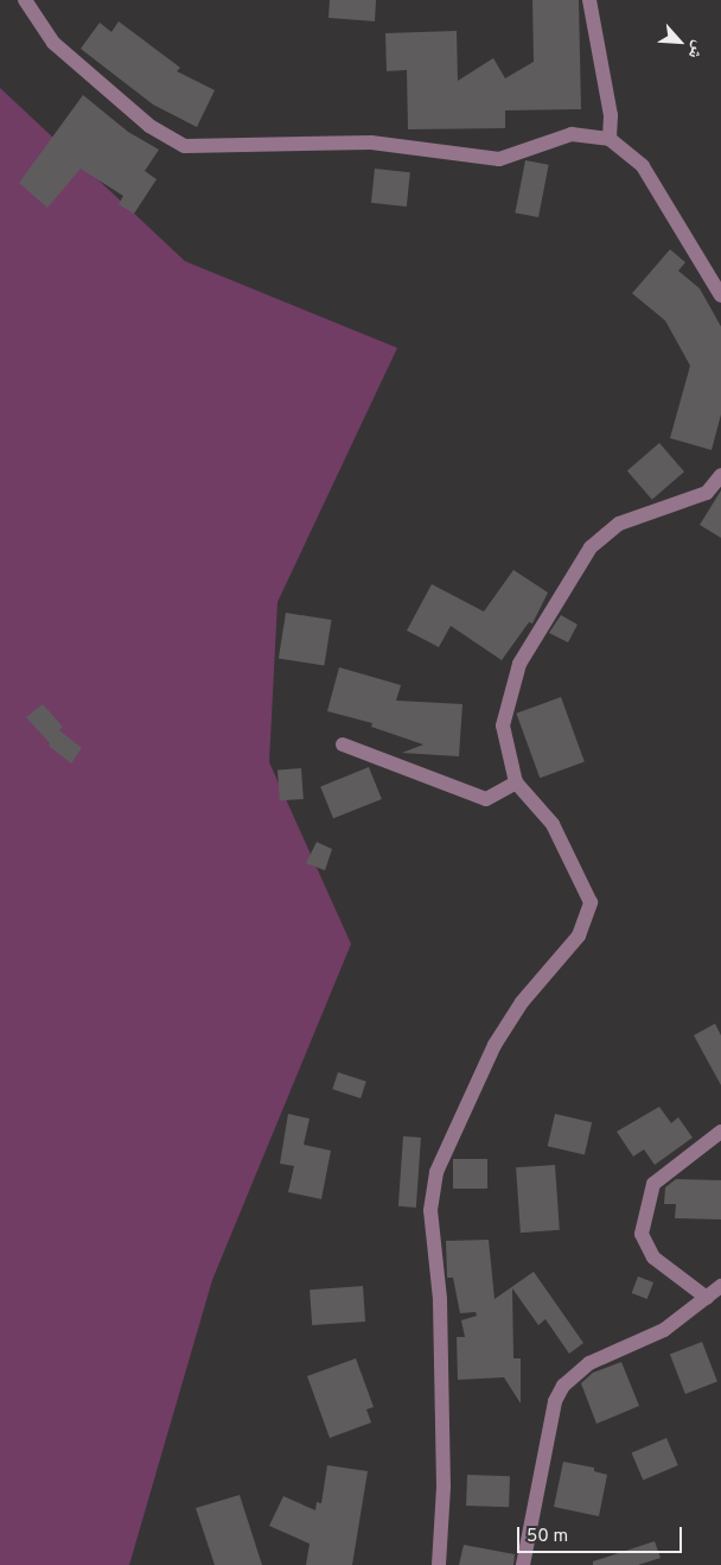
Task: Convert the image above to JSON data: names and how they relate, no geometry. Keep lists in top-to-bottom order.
{
  "scale_bar": "50 m",
  "north": "bottom right"
}
